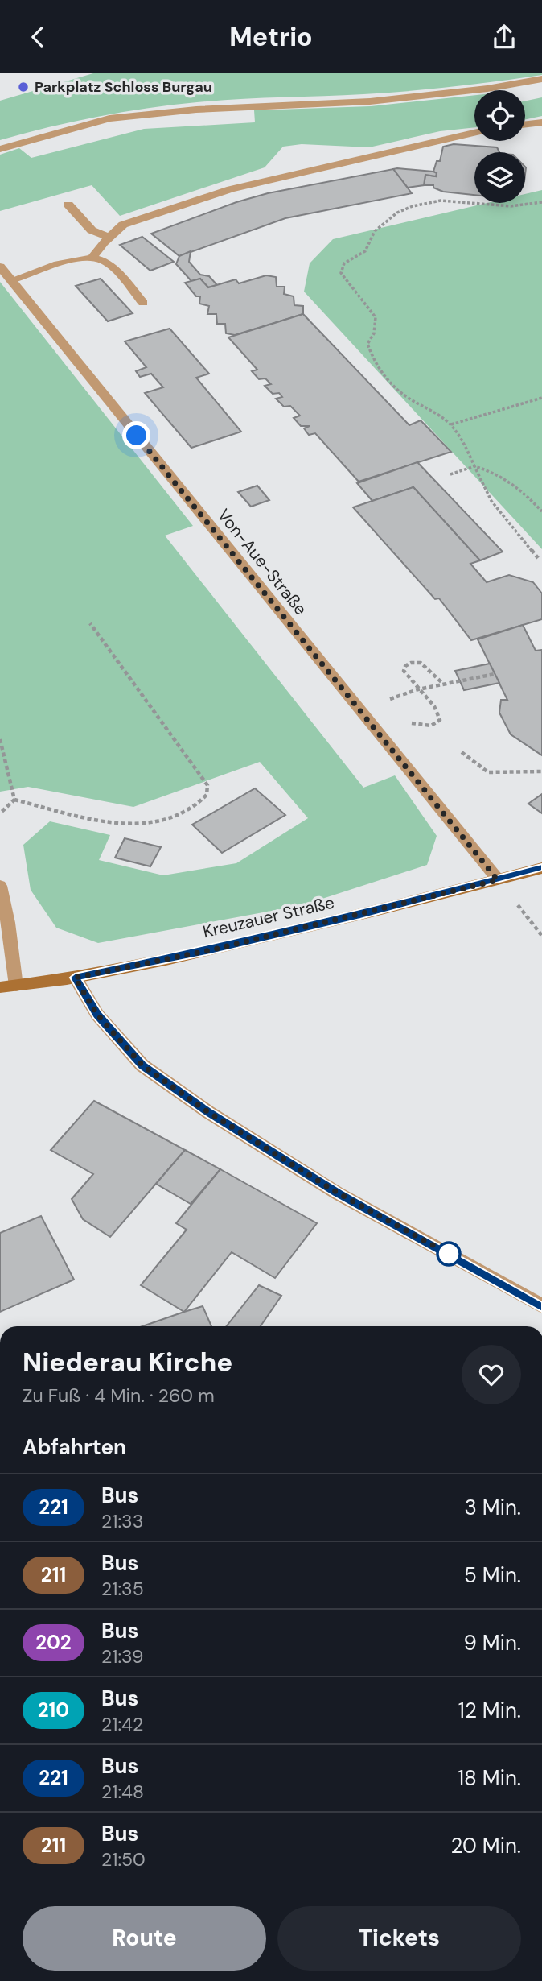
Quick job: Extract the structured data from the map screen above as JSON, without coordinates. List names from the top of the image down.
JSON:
{
  "streets": {
    "main road": ["Kreuzauer Straße"],
    "street": ["Von-Aue-Straße"]
  },
  "crossings": [
    ["Von-Aue-Straße", "Kreuzauer Straße"]
  ],
  "places": ["Parkplatz Schloss Burgau"],
  "lines": ["bus line 221"],
  "page": {
    "header": "Metrio",
    "heading": [
      ["Niederau Kirche", "Zu Fuß · 4 Min. · 260 m"],
      "Abfahrten"
    ],
    "list": [
      {
        "mark": "221",
        "name": "Bus",
        "note": "21:33",
        "value": "3 Min."
      },
      {
        "mark": "211",
        "name": "Bus",
        "note": "21:35",
        "value": "5 Min."
      },
      {
        "mark": "202",
        "name": "Bus",
        "note": "21:39",
        "value": "9 Min."
      },
      {
        "mark": "210",
        "name": "Bus",
        "note": "21:42",
        "value": "12 Min."
      },
      {
        "mark": "221",
        "name": "Bus",
        "note": "21:48",
        "value": "18 Min."
      },
      {
        "mark": "211",
        "name": "Bus",
        "note": "21:50",
        "value": "20 Min."
      }
    ],
    "buttons": ["Route", "Tickets"]
  }
}
